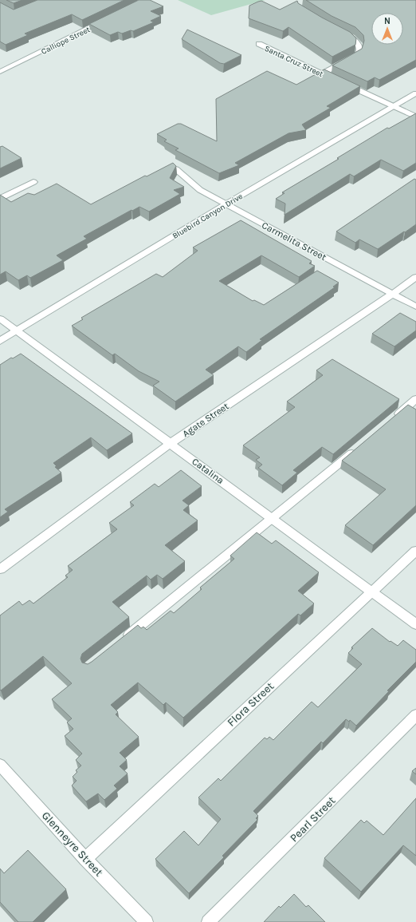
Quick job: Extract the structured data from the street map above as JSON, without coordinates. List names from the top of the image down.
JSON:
{
  "streets": {
    "street": [
      "Calliope Street",
      "Santa Cruz Street",
      "Bluebird Canyon Drive",
      "Carmelita Street",
      "Agate Street",
      "Catalina",
      "Flora Street",
      "Pearl Street",
      "Glenneyre Street"
    ]
  },
  "crossings": [
    ["Santa Cruz Street", "Bluebird Canyon Drive"],
    ["Bluebird Canyon Drive", "Carmelita Street"],
    ["Bluebird Canyon Drive", "Catalina"],
    ["Carmelita Street", "Agate Street"],
    ["Agate Street", "Catalina"],
    ["Catalina", "Flora Street"],
    ["Flora Street", "Glenneyre Street"]
  ],
  "north": "top"
}
